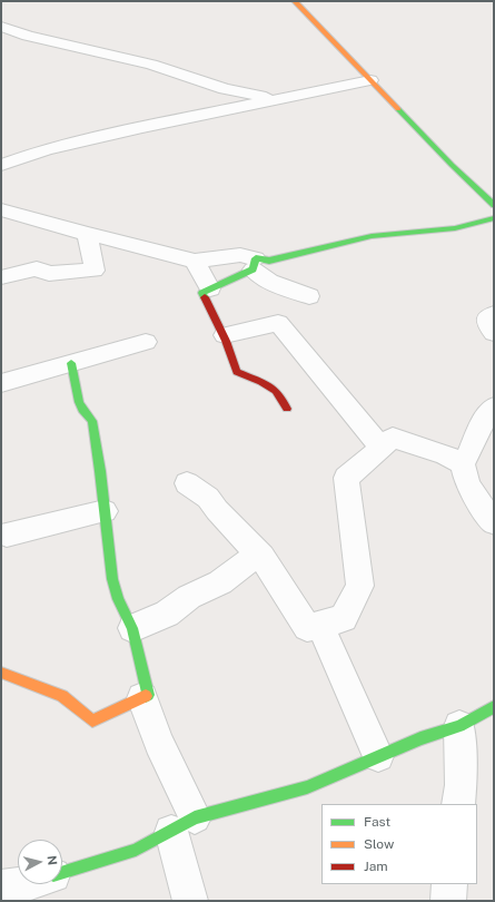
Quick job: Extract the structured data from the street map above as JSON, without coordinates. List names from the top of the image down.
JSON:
{
  "legend": ["Fast", "Slow", "Jam"],
  "north": "right"
}
